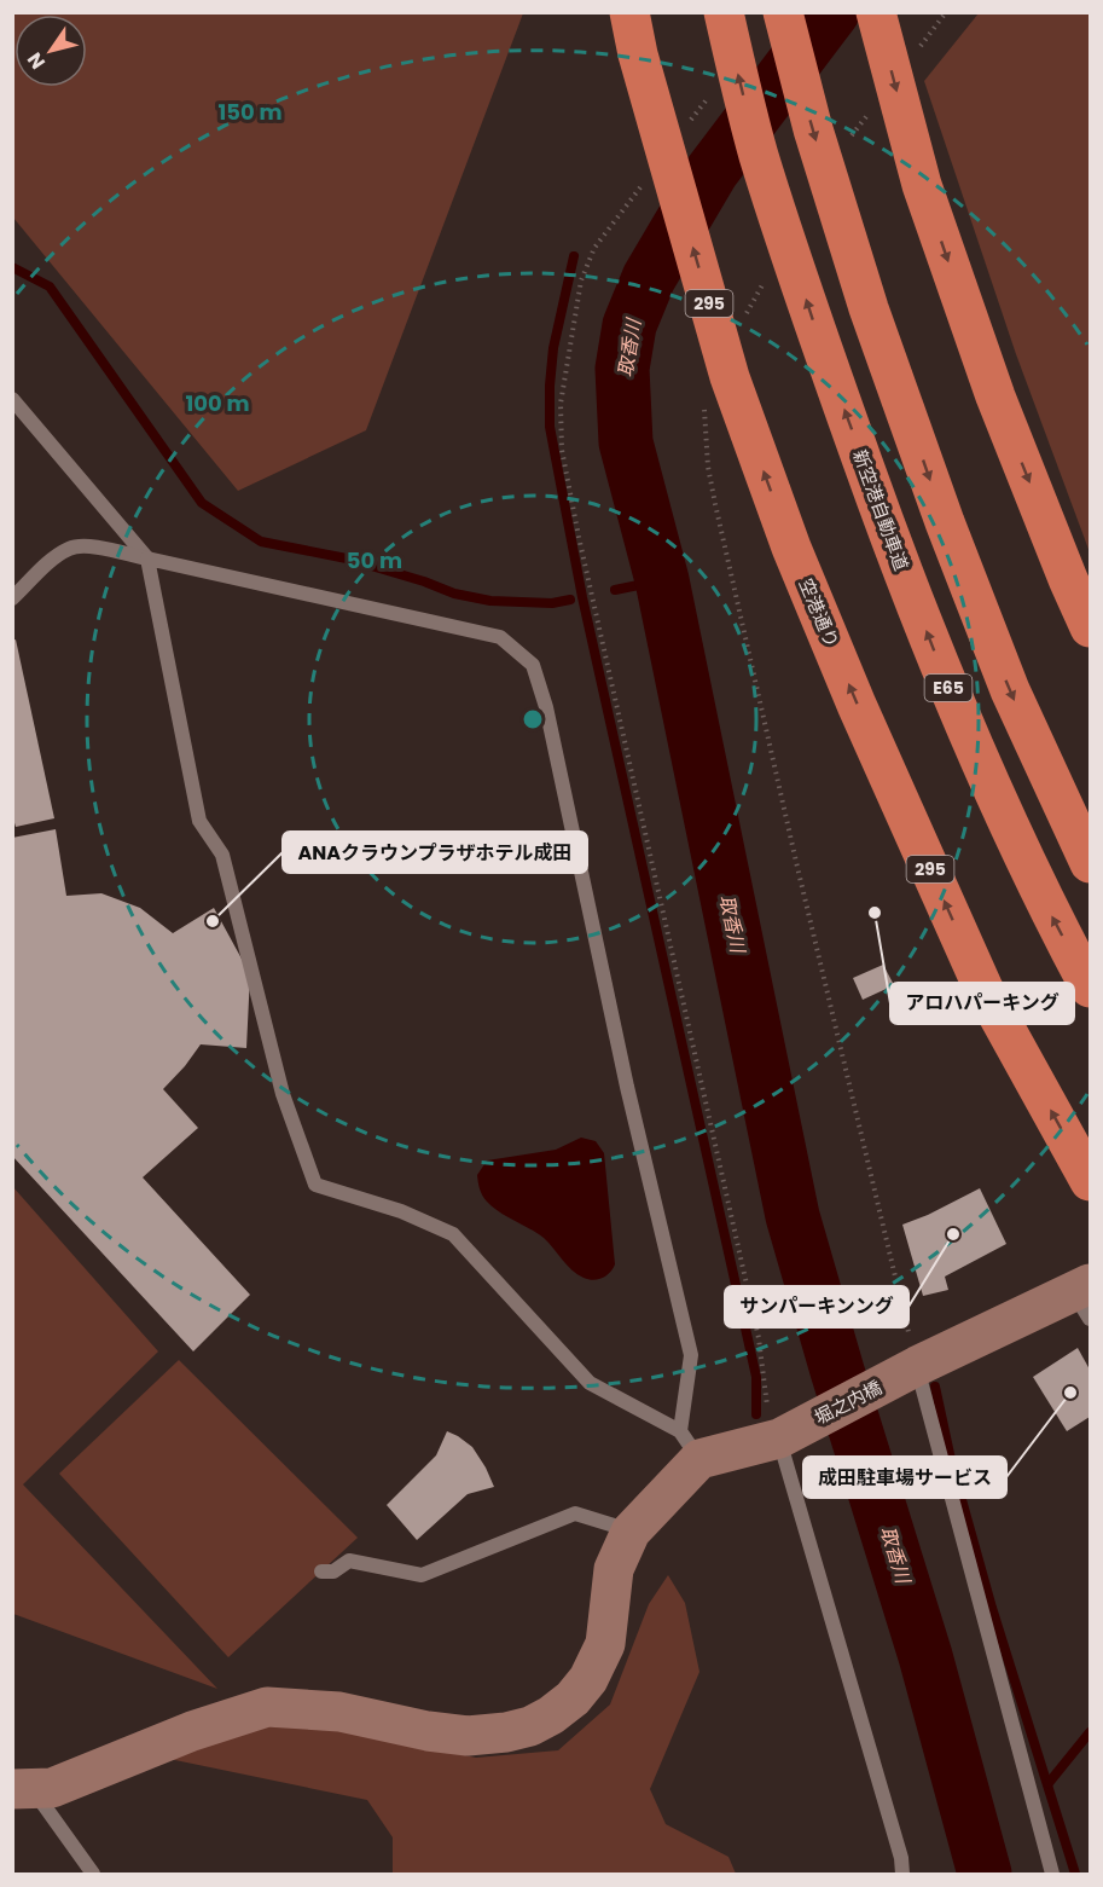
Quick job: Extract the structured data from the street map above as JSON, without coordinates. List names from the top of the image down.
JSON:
{
  "streets": {
    "highway": [
      "295",
      "新空港自動車道",
      "空港通り",
      "E65"
    ],
    "street": ["堀之内橋"]
  },
  "water": ["取香川"],
  "places": [
    "アロハパーキング",
    "ANAクラウンプラザホテル成田",
    "サンパーキンング",
    "成田駐車場サービス"
  ],
  "north": "bottom left",
  "rings": ["150 m", "100 m", "50 m"]
}
